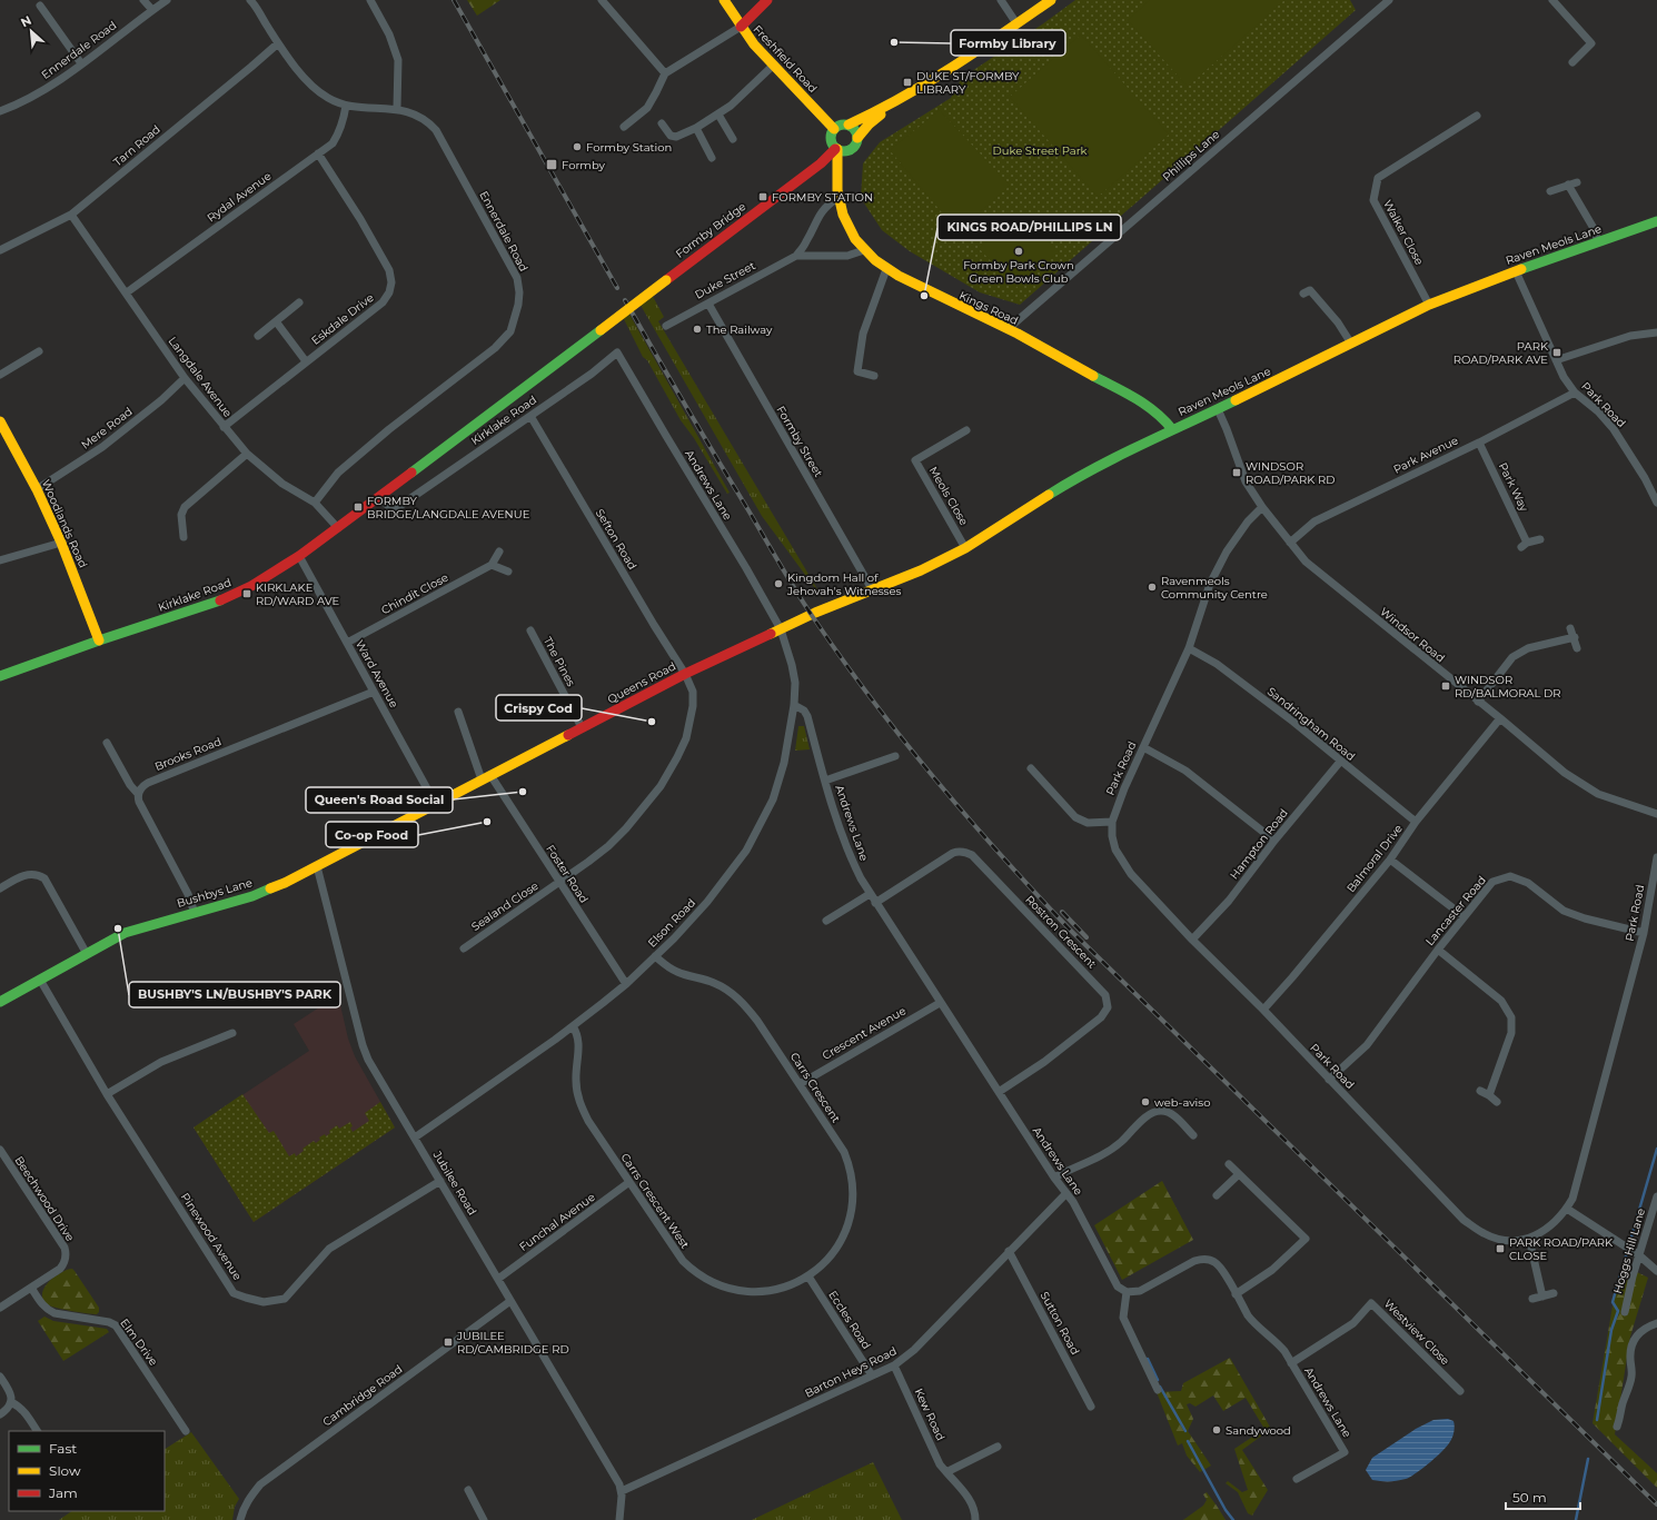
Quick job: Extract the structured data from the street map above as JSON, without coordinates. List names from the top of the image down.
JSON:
{
  "streets": {
    "street": [
      "Ennerdale Road",
      "Freshfield Road",
      "Tarn Road",
      "Phillips Lane",
      "Rydal Avenue",
      "Formby Bridge",
      "Walker Close",
      "Raven Meols Lane",
      "Duke Street",
      "Kings Road",
      "Eskdale Drive",
      "Langdale Avenue",
      "Park Road",
      "Kirklake Road",
      "Mere Road",
      "Formby Street",
      "Park Avenue",
      "Andrews Lane",
      "Park Way",
      "Meols Close",
      "Woodlands Road",
      "Sefton Road",
      "Chindit Close",
      "Windsor Road",
      "The Pines",
      "Ward Avenue",
      "Queens Road",
      "Sandringham Road",
      "Brooks Road",
      "Hampton Road",
      "Balmoral Drive",
      "Foster Road",
      "Bushbys Lane",
      "Sealand Close",
      "Lancaster Road",
      "Elson Road",
      "Rostron Crescent",
      "Crescent Avenue",
      "Carrs Crescent",
      "Jubilee Road",
      "Beechwood Drive",
      "Carrs Crescent West",
      "Funchal Avenue",
      "Pinewood Avenue",
      "Hoggs Hill Lane",
      "Eccles Road",
      "Sutton Road",
      "Westview Close",
      "Elm Drive",
      "Barton Heys Road",
      "Cambridge Road",
      "Kew Road"
    ]
  },
  "crossings": [
    ["Ennerdale Road", "Tarn Road"],
    ["Ennerdale Road", "Rydal Avenue"],
    ["Ennerdale Road", "Langdale Avenue"],
    ["Freshfield Road", "Formby Bridge"],
    ["Freshfield Road", "Kings Road"],
    ["Tarn Road", "Langdale Avenue"],
    ["Phillips Lane", "Kings Road"],
    ["Rydal Avenue", "Eskdale Drive"],
    ["Rydal Avenue", "Langdale Avenue"],
    ["Formby Bridge", "Kings Road"],
    ["Formby Bridge", "Kirklake Road"],
    ["Walker Close", "Raven Meols Lane"],
    ["Raven Meols Lane", "Kings Road"],
    ["Raven Meols Lane", "Park Road"],
    ["Raven Meols Lane", "Formby Street"],
    ["Raven Meols Lane", "Meols Close"],
    ["Raven Meols Lane", "Windsor Road"],
    ["Raven Meols Lane", "Queens Road"],
    ["Duke Street", "Kings Road"],
    ["Duke Street", "Formby Street"],
    ["Eskdale Drive", "Langdale Avenue"],
    ["Langdale Avenue", "Kirklake Road"],
    ["Langdale Avenue", "Mere Road"],
    ["Park Road", "Park Avenue"],
    ["Park Road", "Windsor Road"],
    ["Park Road", "Sandringham Road"],
    ["Park Road", "Hampton Road"],
    ["Park Road", "Balmoral Drive"],
    ["Park Road", "Lancaster Road"],
    ["Kirklake Road", "Andrews Lane"],
    ["Kirklake Road", "Woodlands Road"],
    ["Kirklake Road", "Sefton Road"],
    ["Kirklake Road", "Ward Avenue"],
    ["Mere Road", "Woodlands Road"],
    ["Park Avenue", "Park Way"],
    ["Park Avenue", "Windsor Road"],
    ["Andrews Lane", "Queens Road"],
    ["Andrews Lane", "Elson Road"],
    ["Andrews Lane", "Rostron Crescent"],
    ["Andrews Lane", "Crescent Avenue"],
    ["Andrews Lane", "Westview Close"],
    ["Andrews Lane", "Barton Heys Road"],
    ["Sefton Road", "Queens Road"],
    ["Sefton Road", "Foster Road"],
    ["Sefton Road", "Sealand Close"],
    ["Chindit Close", "Ward Avenue"],
    ["Windsor Road", "Balmoral Drive"],
    ["The Pines", "Queens Road"],
    ["Ward Avenue", "Queens Road"],
    ["Ward Avenue", "Brooks Road"],
    ["Ward Avenue", "Bushbys Lane"],
    ["Queens Road", "Foster Road"],
    ["Queens Road", "Bushbys Lane"],
    ["Queens Road", "Elson Road"],
    ["Sandringham Road", "Hampton Road"],
    ["Sandringham Road", "Balmoral Drive"],
    ["Foster Road", "Sealand Close"],
    ["Foster Road", "Elson Road"],
    ["Bushbys Lane", "Jubilee Road"],
    ["Bushbys Lane", "Pinewood Avenue"],
    ["Elson Road", "Carrs Crescent"],
    ["Elson Road", "Jubilee Road"],
    ["Elson Road", "Carrs Crescent West"],
    ["Crescent Avenue", "Carrs Crescent"],
    ["Carrs Crescent", "Carrs Crescent West"],
    ["Carrs Crescent", "Eccles Road"],
    ["Jubilee Road", "Funchal Avenue"],
    ["Jubilee Road", "Pinewood Avenue"],
    ["Jubilee Road", "Barton Heys Road"],
    ["Jubilee Road", "Cambridge Road"],
    ["Beechwood Drive", "Elm Drive"],
    ["Carrs Crescent West", "Funchal Avenue"],
    ["Carrs Crescent West", "Eccles Road"],
    ["Eccles Road", "Barton Heys Road"],
    ["Sutton Road", "Barton Heys Road"],
    ["Barton Heys Road", "Kew Road"]
  ],
  "parks": ["Duke Street Park"],
  "places": {
    "other": [
      "Formby Library",
      "Formby Station",
      "Formby Park Crown Green Bowls Club",
      "KINGS ROAD/PHILLIPS LN",
      "The Railway",
      "Kingdom Hall of Jehovah's Witnesses",
      "Ravenmeols Community Centre",
      "Crispy Cod",
      "Queen's Road Social",
      "Co-op Food",
      "BUSHBY'S LN/BUSHBY'S PARK",
      "web-aviso",
      "Sandywood"
    ],
    "transit": [
      "DUKE ST/FORMBY LIBRARY",
      "Formby",
      "FORMBY STATION",
      "PARK ROAD/PARK AVE",
      "WINDSOR ROAD/PARK RD",
      "FORMBY BRIDGE/LANGDALE AVENUE",
      "KIRKLAKE RD/WARD AVE",
      "WINDSOR RD/BALMORAL DR",
      "PARK ROAD/PARK CLOSE",
      "JUBILEE RD/CAMBRIDGE RD"
    ]
  },
  "legend": ["Fast", "Slow", "Jam"],
  "scale_bar": "50 m",
  "north": "top left"
}
